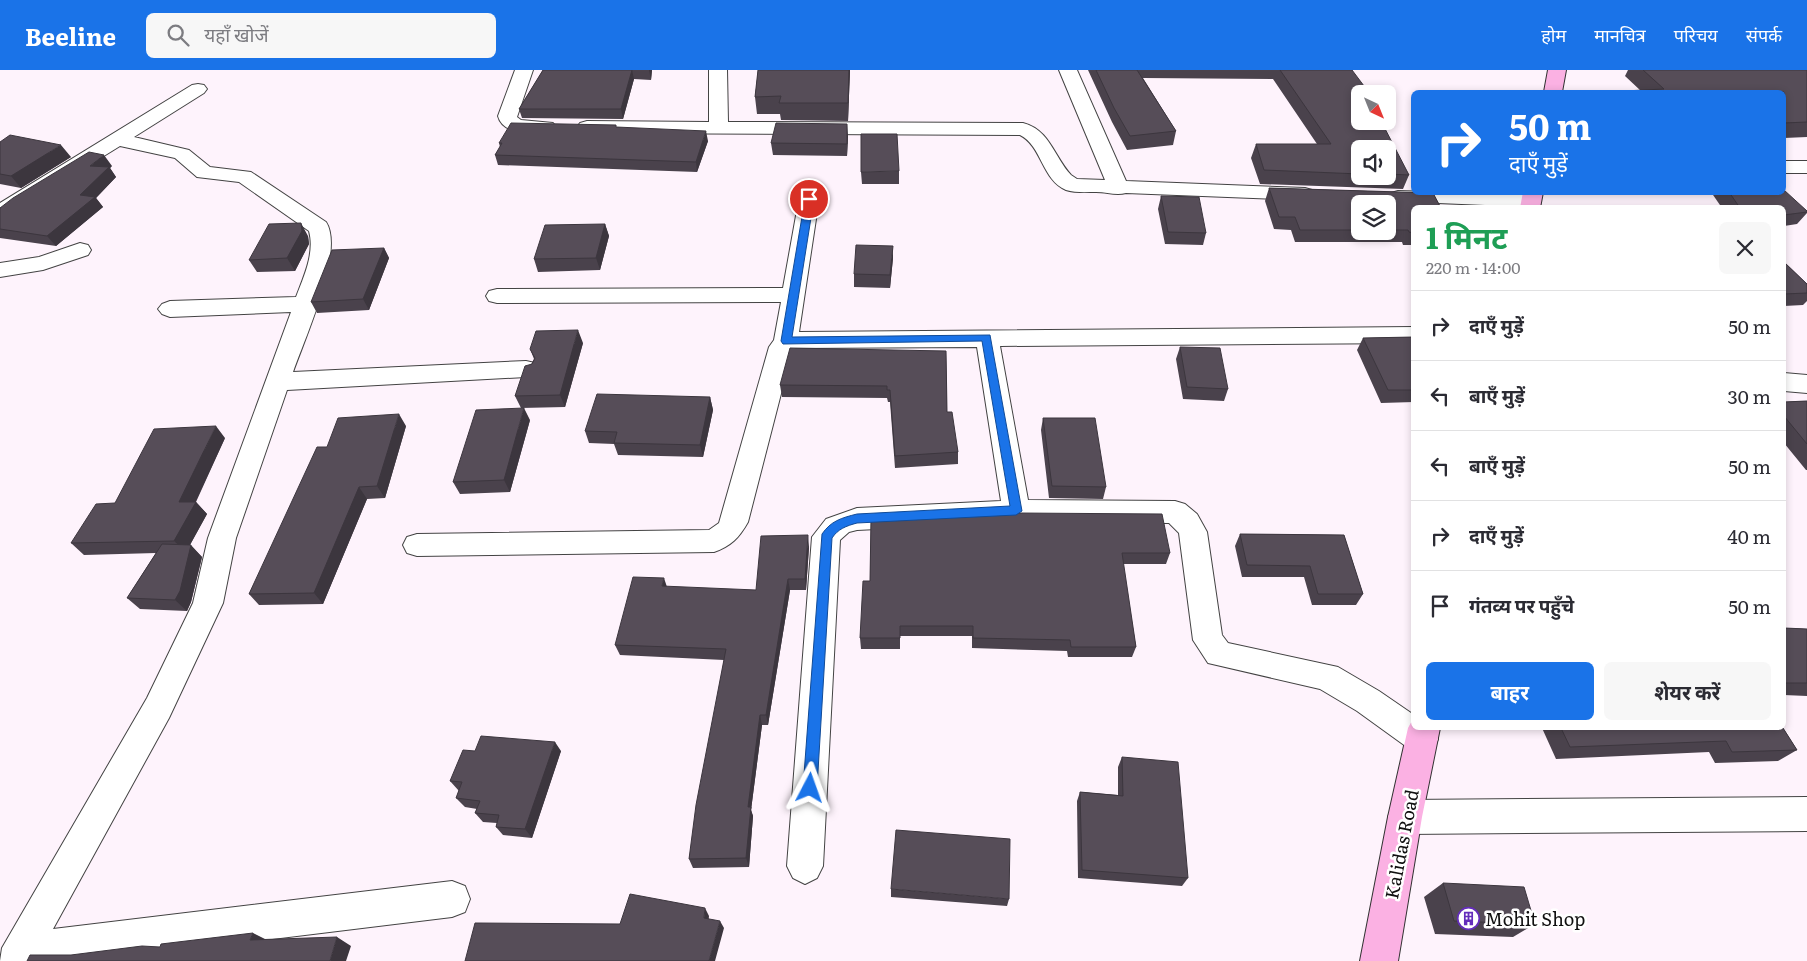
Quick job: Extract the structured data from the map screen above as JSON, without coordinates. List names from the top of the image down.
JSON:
{
  "streets": {
    "street": ["Kalidas Road"]
  },
  "places": {
    "building": ["Mohit Shop"]
  },
  "north": "bottom right",
  "page": {
    "header": "Beeline",
    "search": "यहाँ खोजें",
    "nav": [
      "होम",
      "मानचित्र",
      "परिचय",
      "संपर्क"
    ],
    "turn": ["50 m", "दाएँ मुड़ें"],
    "heading": ["1 मिनट", "220 m · 14:00"],
    "list": [
      {
        "name": "दाएँ मुड़ें",
        "value": "50 m"
      },
      {
        "name": "बाएँ मुड़ें",
        "value": "30 m"
      },
      {
        "name": "बाएँ मुड़ें",
        "value": "50 m"
      },
      {
        "name": "दाएँ मुड़ें",
        "value": "40 m"
      },
      {
        "name": "गंतव्य पर पहुँचे",
        "value": "50 m"
      }
    ],
    "buttons": ["बाहर", "शेयर करें"]
  }
}
